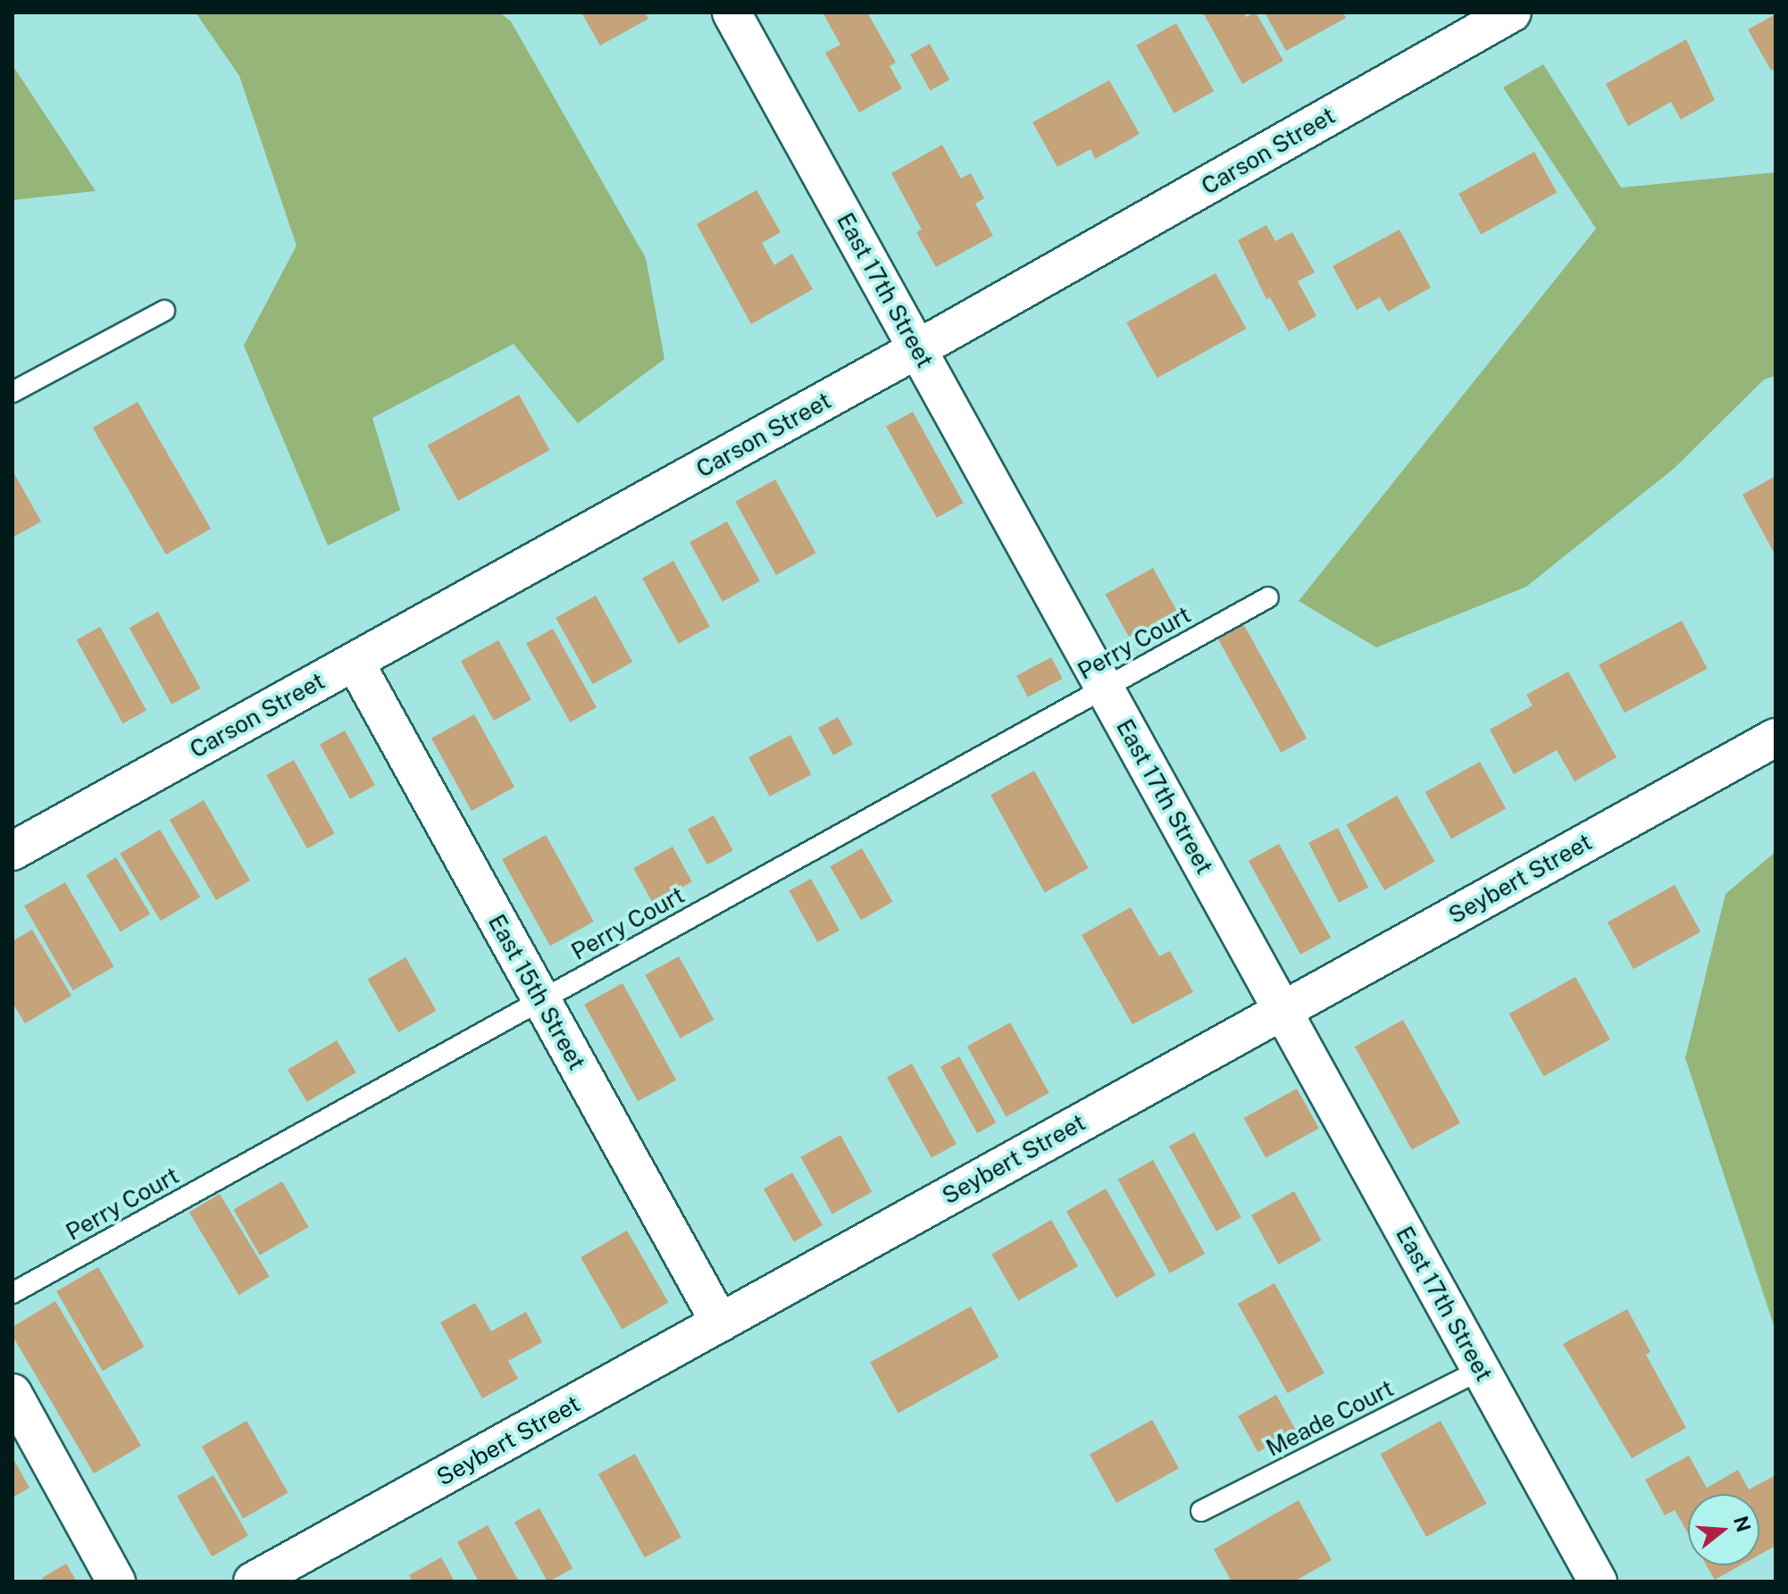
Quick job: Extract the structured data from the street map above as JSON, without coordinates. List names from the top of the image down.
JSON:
{
  "streets": {
    "street": [
      "Carson Street",
      "East 17th Street",
      "Seybert Street",
      "East 15th Street"
    ],
    "lane": ["Perry Court", "Meade Court"]
  },
  "crossings": [
    ["Carson Street", "East 17th Street"],
    ["Carson Street", "East 15th Street"],
    ["East 17th Street", "Perry Court"],
    ["East 17th Street", "Seybert Street"],
    ["East 17th Street", "Meade Court"],
    ["Perry Court", "East 15th Street"],
    ["Seybert Street", "East 15th Street"]
  ],
  "north": "right"
}
